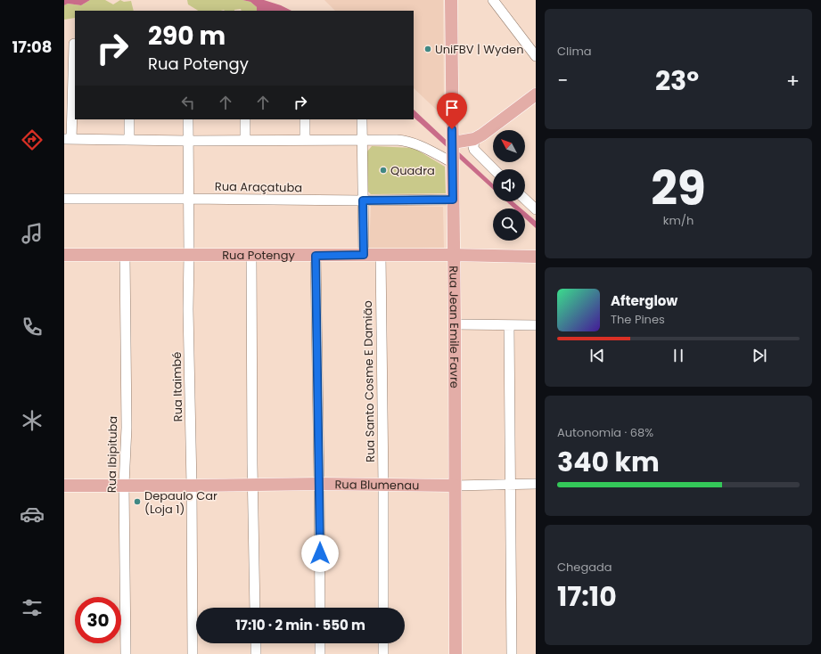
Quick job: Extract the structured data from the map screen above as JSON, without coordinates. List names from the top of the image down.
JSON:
{
  "streets": {
    "main road": ["Rua Potengy", "Rua Jean Emile Favre", "Rua Blumenau"],
    "street": [
      "Rua Araçatuba",
      "Rua Santo Cosme E Damião",
      "Rua Itaimbé",
      "Rua Ibipituba"
    ]
  },
  "crossings": [
    ["Rua Araçatuba", "Rua Jean Emile Favre"],
    ["Rua Araçatuba", "Rua Itaimbé"],
    ["Rua Potengy", "Rua Jean Emile Favre"],
    ["Rua Potengy", "Rua Santo Cosme E Damião"],
    ["Rua Potengy", "Rua Itaimbé"],
    ["Rua Potengy", "Rua Ibipituba"],
    ["Rua Jean Emile Favre", "Rua Blumenau"],
    ["Rua Santo Cosme E Damião", "Rua Blumenau"],
    ["Rua Itaimbé", "Rua Blumenau"],
    ["Rua Ibipituba", "Rua Blumenau"]
  ],
  "places": ["UniFBV | Wyden", "Quadra", "Depaulo Car (Loja 1)"],
  "north": "top left",
  "page": {
    "tabs": "17:08",
    "tile": [
      "Clima",
      ["29", "km/h"],
      ["Autonomia · 68%", "340 km"],
      ["Chegada", "17:10"]
    ],
    "turn": ["290 m", "Rua Potengy"],
    "heat": ["−", "23°", "+"],
    "song": ["Afterglow", "The Pines"],
    "limit": "30",
    "trip": "17:10 · 2 min · 550 m"
  }
}
